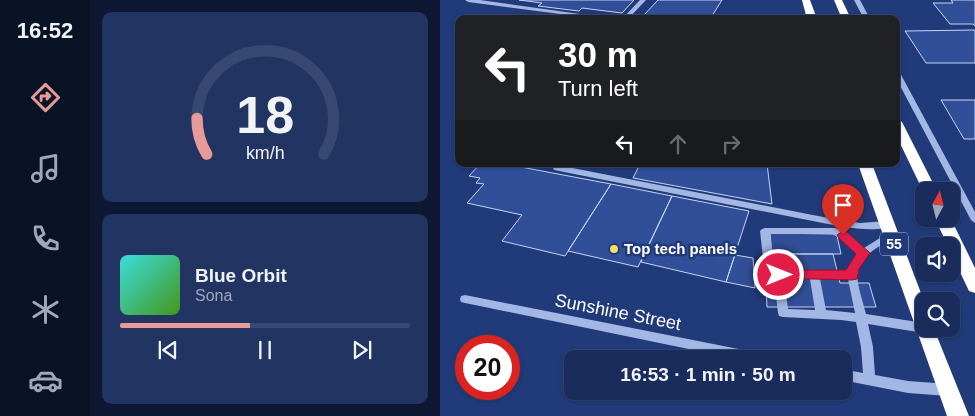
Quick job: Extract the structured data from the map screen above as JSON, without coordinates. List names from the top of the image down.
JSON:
{
  "streets": {
    "highway": ["55"],
    "street": ["Sunshine Street"]
  },
  "places": ["Top tech panels"],
  "north": "top",
  "page": {
    "tabs": "16:52",
    "turn": ["30 m", "Turn left"],
    "song": ["Blue Orbit", "Sona"],
    "limit": "20",
    "trip": "16:53 · 1 min · 50 m",
    "gauge": ["18", "km/h"]
  }
}
